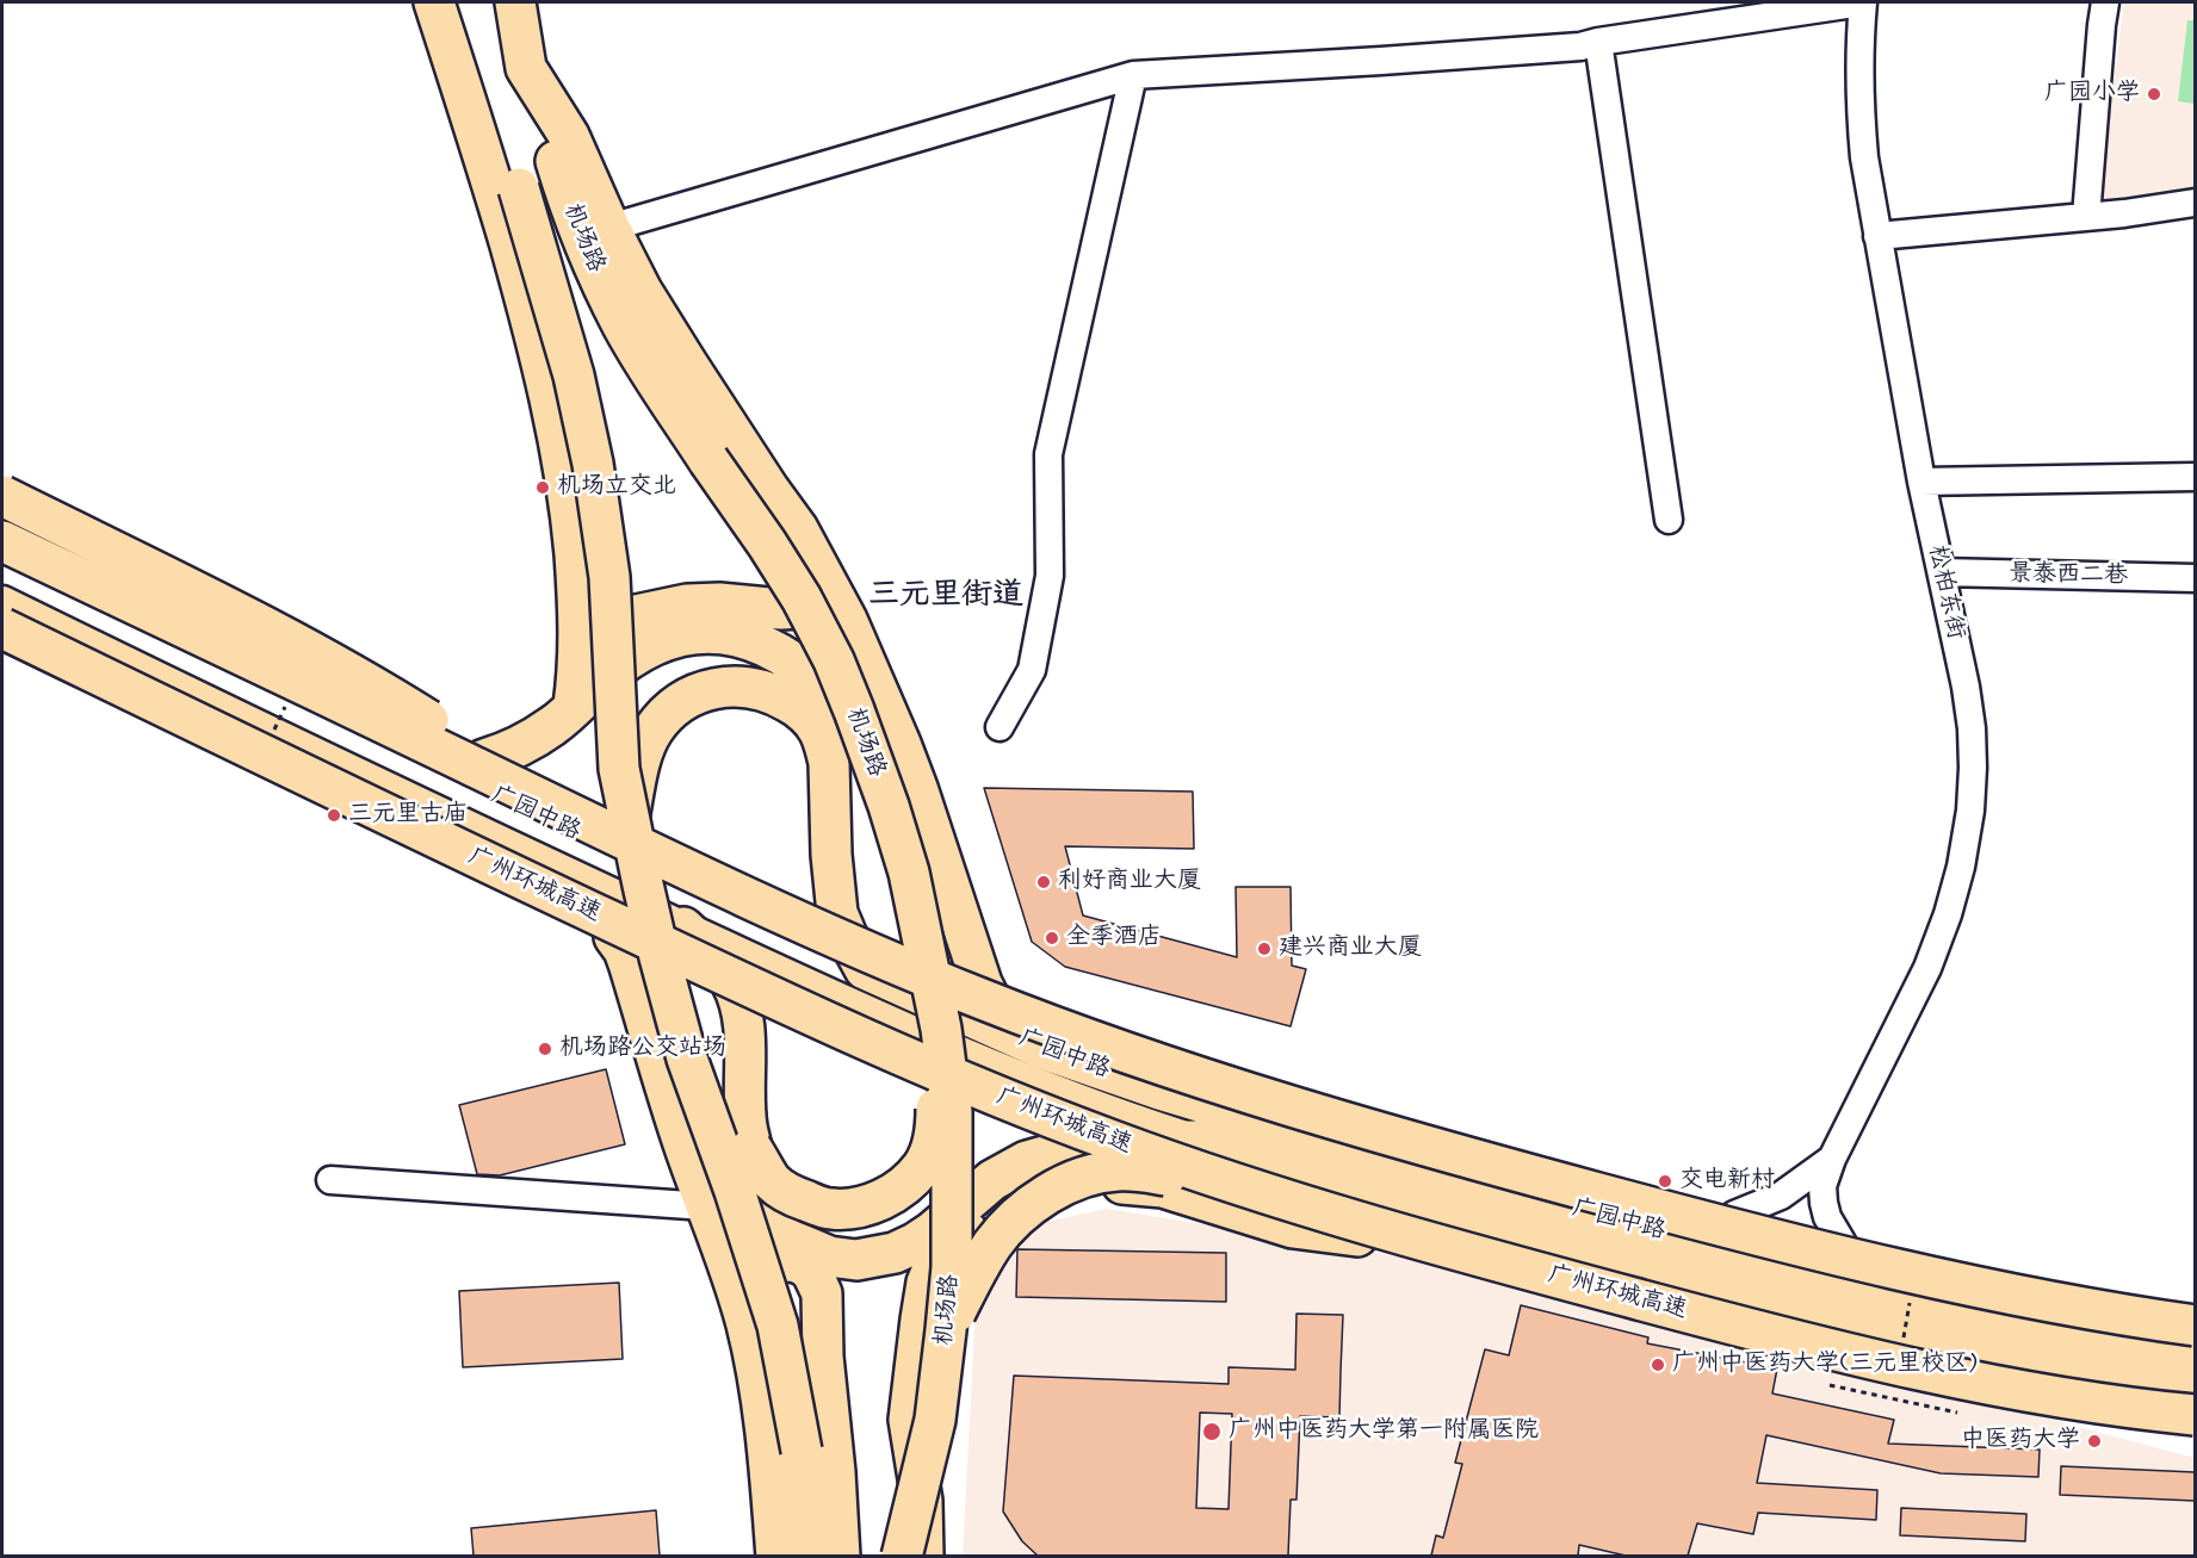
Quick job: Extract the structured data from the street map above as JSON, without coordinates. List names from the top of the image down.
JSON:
{
  "streets": {
    "highway": ["机场路", "广园中路", "广州环城高速"],
    "street": ["景泰西二巷", "松柏东街"]
  },
  "crossings": [
    ["景泰西二巷", "松柏东街"]
  ],
  "districts": ["三元里街道"],
  "places": [
    "广园小学",
    "机场立交北",
    "三元里古庙",
    "利好商业大厦",
    "全季酒店",
    "建兴商业大厦",
    "机场路公交站场",
    "交电新村",
    "广州中医药大学(三元里校区)",
    "广州中医药大学第一附属医院",
    "中医药大学"
  ]
}
